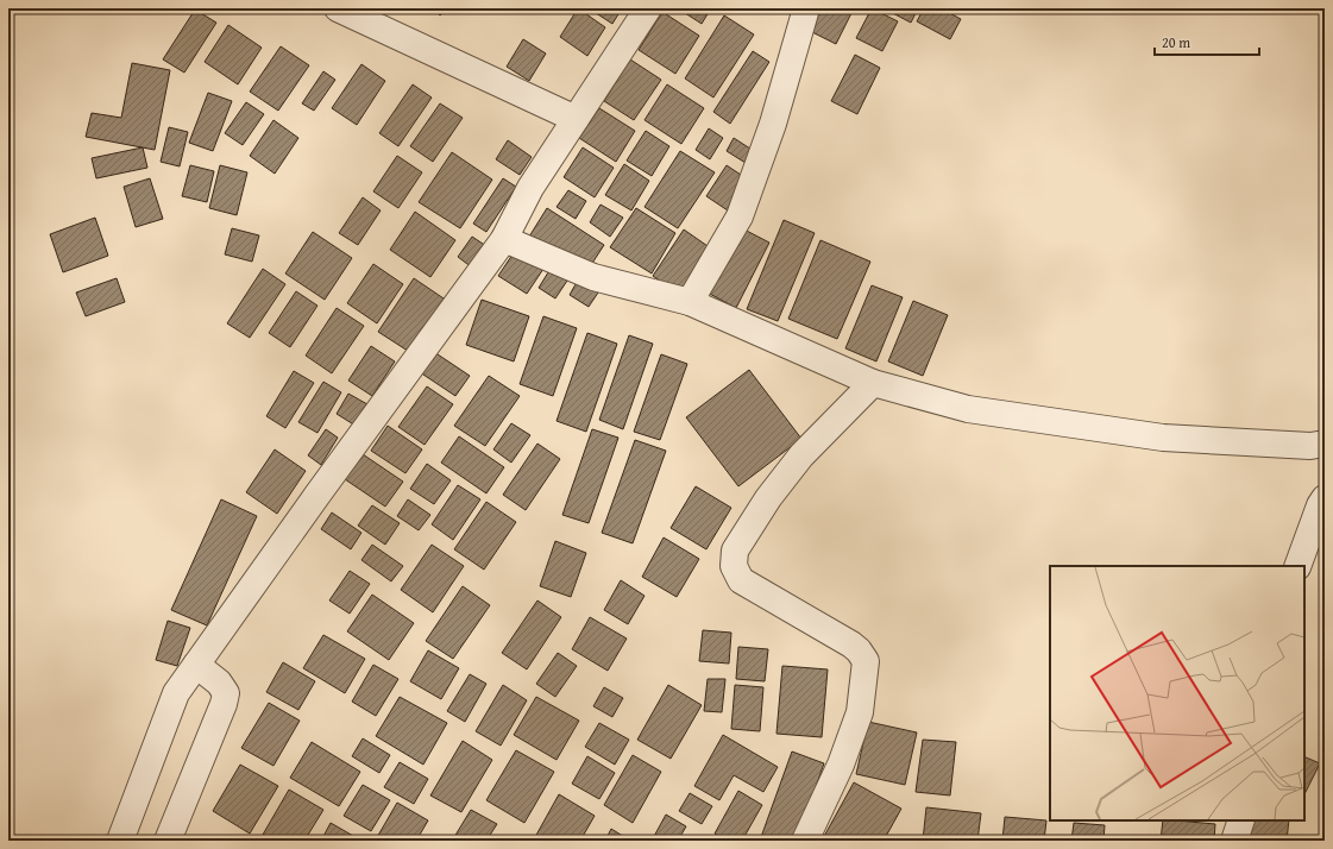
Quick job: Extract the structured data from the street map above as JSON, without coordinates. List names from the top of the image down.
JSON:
{
  "scale_bar": "20 m"
}
